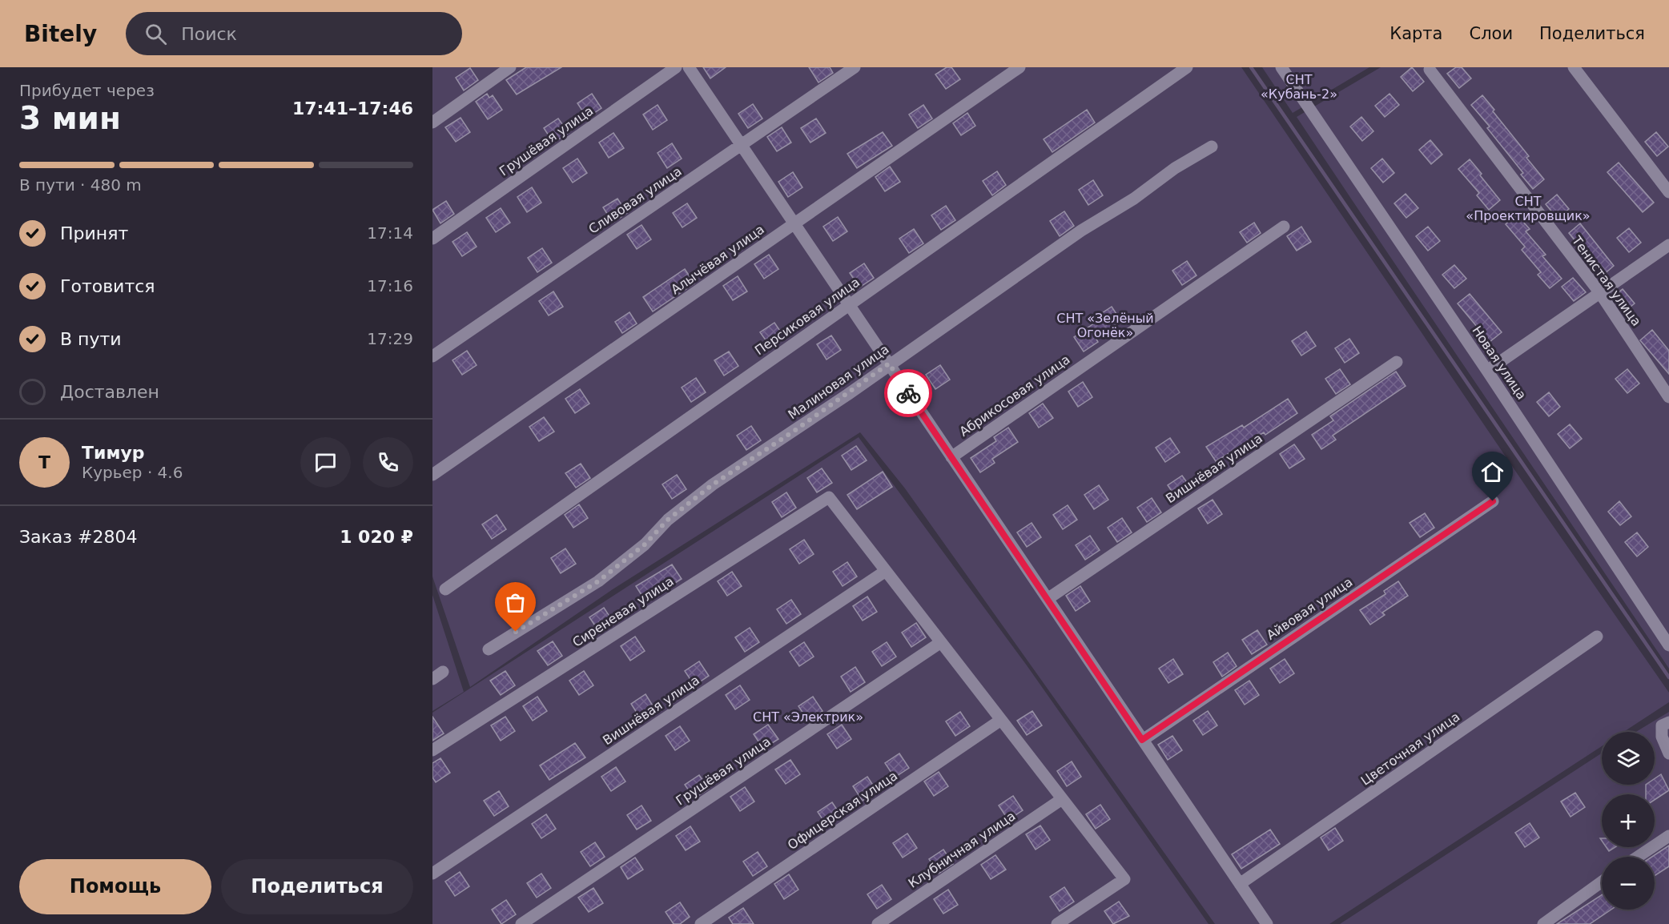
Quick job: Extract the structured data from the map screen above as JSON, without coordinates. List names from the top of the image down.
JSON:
{
  "streets": {
    "street": [
      "Грушёвая улица",
      "Сливовая улица",
      "Алычёвая улица",
      "Тенистая улица",
      "Персиковая улица",
      "Новая улица",
      "Малиновая улица",
      "Абрикосовая улица",
      "Вишнёвая улица",
      "Айвовая улица",
      "Сиреневая улица",
      "Цветочная улица",
      "Офицерская улица",
      "Клубничная улица"
    ]
  },
  "crossings": [
    ["Вишнёвая улица", "Сиреневая улица"]
  ],
  "parks": [
    "СНТ «Кубань-2»",
    "СНТ «Проектировщик»",
    "СНТ «Зелёный Огонёк»",
    "СНТ «Электрик»"
  ],
  "page": {
    "header": "Bitely",
    "search": "Поиск",
    "nav": ["Карта", "Слои", "Поделиться"],
    "heading": ["3 мин", "Прибудет через", "17:41–17:46"],
    "panel": [
      "Тимур",
      "Курьер · 4.6",
      "Заказ #2804",
      "1 020 ₽"
    ],
    "bar": "В пути · 480 m",
    "list": [
      ["Принят", "17:14"],
      ["Готовится", "17:16"],
      ["В пути", "17:29"],
      "Доставлен"
    ],
    "round": "Т",
    "map_buttons": ["+", "−"],
    "buttons": ["Помощь", "Поделиться"]
  }
}
